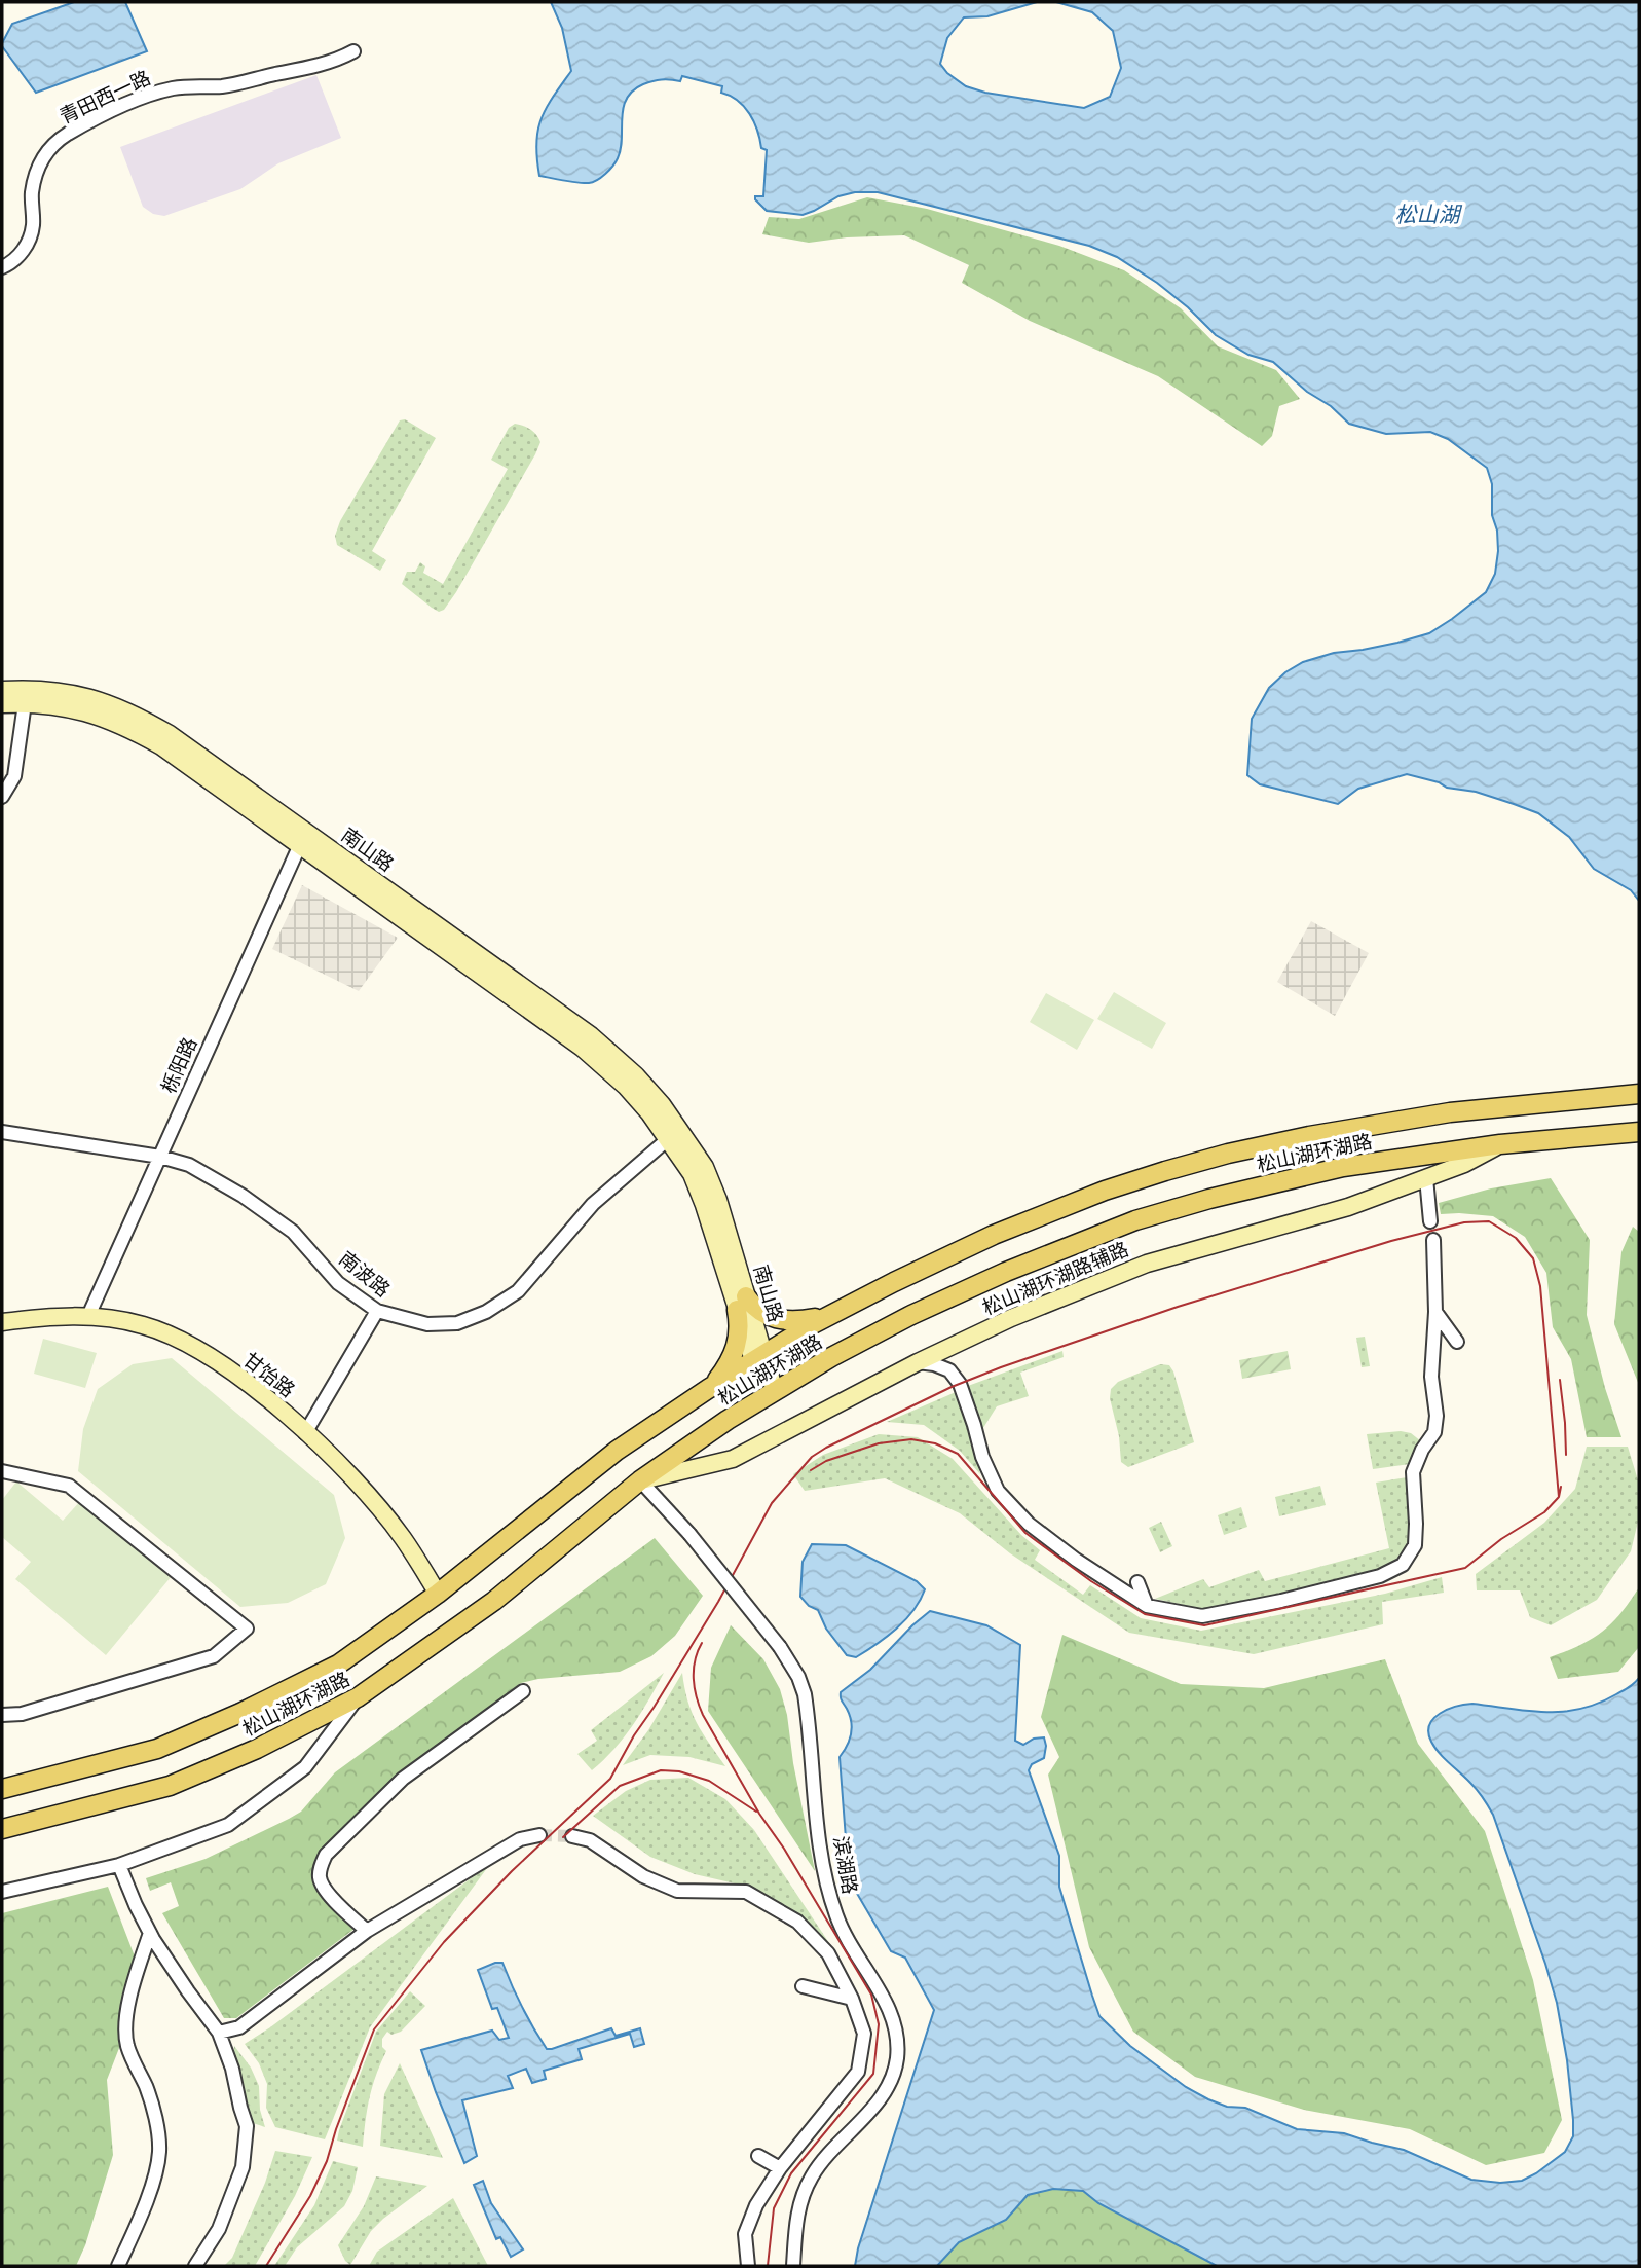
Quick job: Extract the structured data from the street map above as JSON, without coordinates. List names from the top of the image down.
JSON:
{
  "streets": {
    "main road": [
      "南山路",
      "松山湖环湖路",
      "松山湖环湖路辅路",
      "甘饴路"
    ],
    "street": [
      "青田西一路",
      "栎阳路",
      "南波路",
      "滨湖路"
    ]
  },
  "crossings": [
    ["南山路", "栎阳路"],
    ["南山路", "松山湖环湖路"],
    ["南山路", "南波路"],
    ["栎阳路", "南波路"],
    ["栎阳路", "甘饴路"],
    ["松山湖环湖路", "松山湖环湖路辅路"],
    ["松山湖环湖路", "甘饴路"],
    ["松山湖环湖路", "滨湖路"],
    ["松山湖环湖路辅路", "滨湖路"]
  ],
  "water": ["松山湖"]
}
